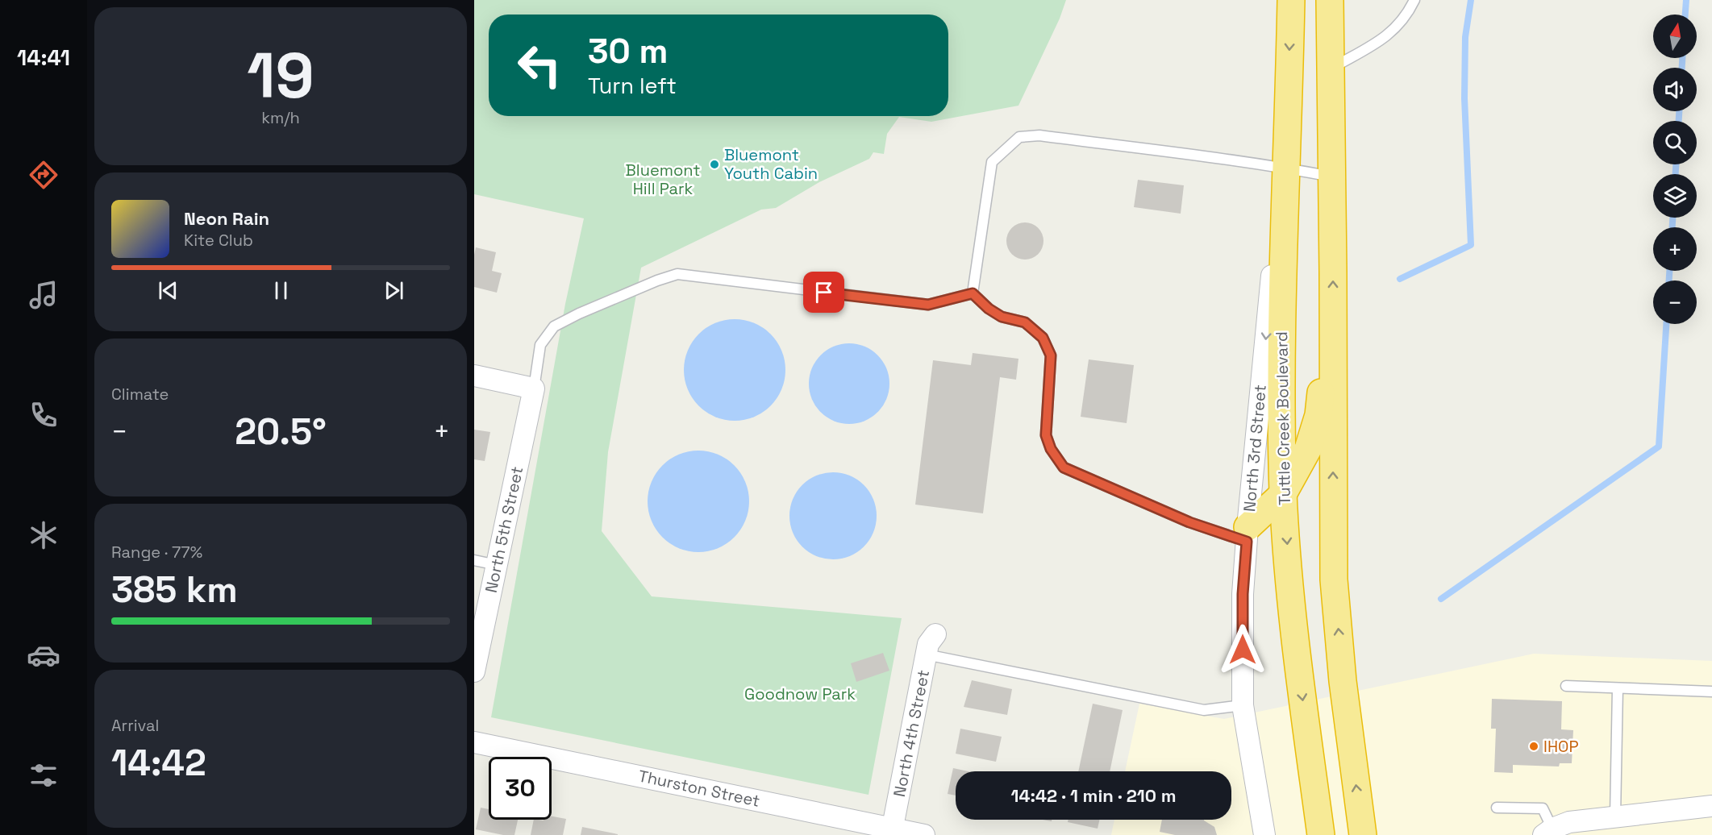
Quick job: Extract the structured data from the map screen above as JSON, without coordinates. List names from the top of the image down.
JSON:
{
  "streets": {
    "highway": ["Tuttle Creek Boulevard"],
    "street": [
      "North 3rd Street",
      "North 5th Street",
      "North 4th Street",
      "Thurston Street"
    ]
  },
  "crossings": [
    ["Tuttle Creek Boulevard", "North 3rd Street"],
    ["North 4th Street", "Thurston Street"]
  ],
  "one_way": ["North 3rd Street"],
  "parks": ["Bluemont Hill Park", "Goodnow Park"],
  "places": ["Bluemont Youth Cabin", "IHOP"],
  "north": "top",
  "page": {
    "tabs": "14:41",
    "tile": [
      ["19", "km/h"],
      "Climate",
      ["Range · 77%", "385 km"],
      ["Arrival", "14:42"]
    ],
    "map_buttons": ["+", "−"],
    "turn": ["30 m", "Turn left"],
    "song": ["Neon Rain", "Kite Club"],
    "heat": ["−", "20.5°", "+"],
    "limit": "30",
    "trip": "14:42 · 1 min · 210 m"
  }
}
